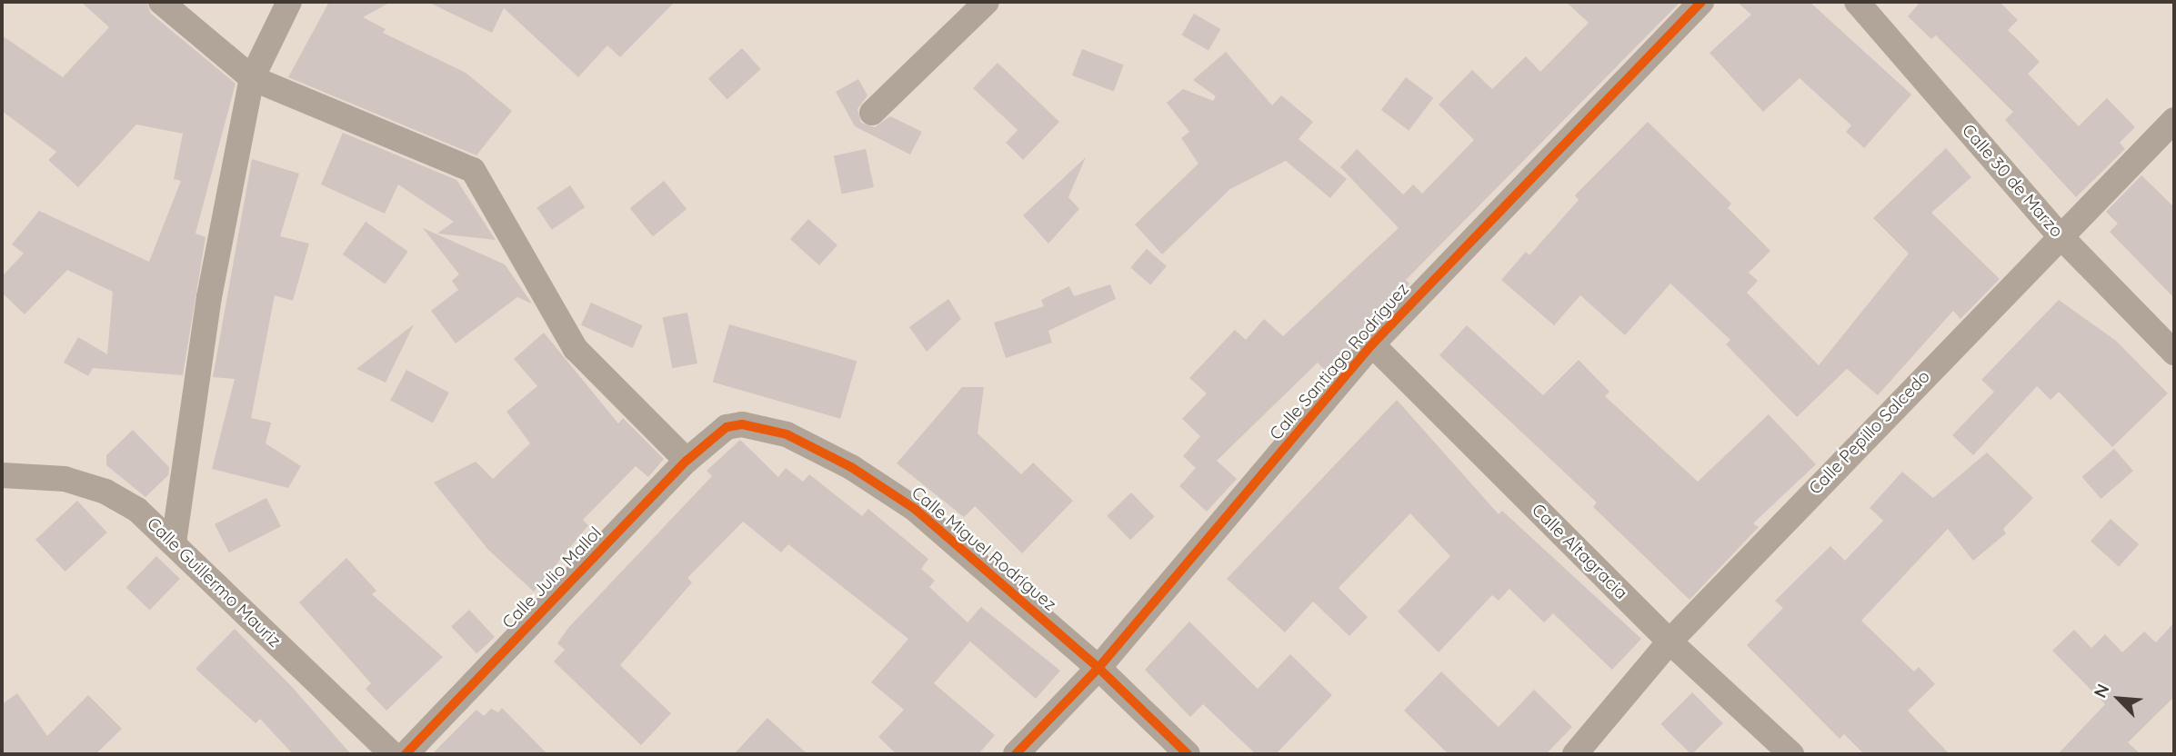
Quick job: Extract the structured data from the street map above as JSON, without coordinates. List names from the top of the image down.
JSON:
{
  "streets": {
    "street": [
      "Calle 30 de Marzo",
      "Calle Santiago Rodríguez",
      "Calle Pepillo Salcedo",
      "Calle Miguel Rodríguez",
      "Calle Altagracia",
      "Calle Julio Mallol",
      "Calle Guillermo Mauriz"
    ]
  },
  "crossings": [
    ["Calle 30 de Marzo", "Calle Pepillo Salcedo"],
    ["Calle Santiago Rodríguez", "Calle Miguel Rodríguez"],
    ["Calle Santiago Rodríguez", "Calle Altagracia"],
    ["Calle Pepillo Salcedo", "Calle Altagracia"],
    ["Calle Miguel Rodríguez", "Calle Julio Mallol"]
  ],
  "north": "top left"
}
